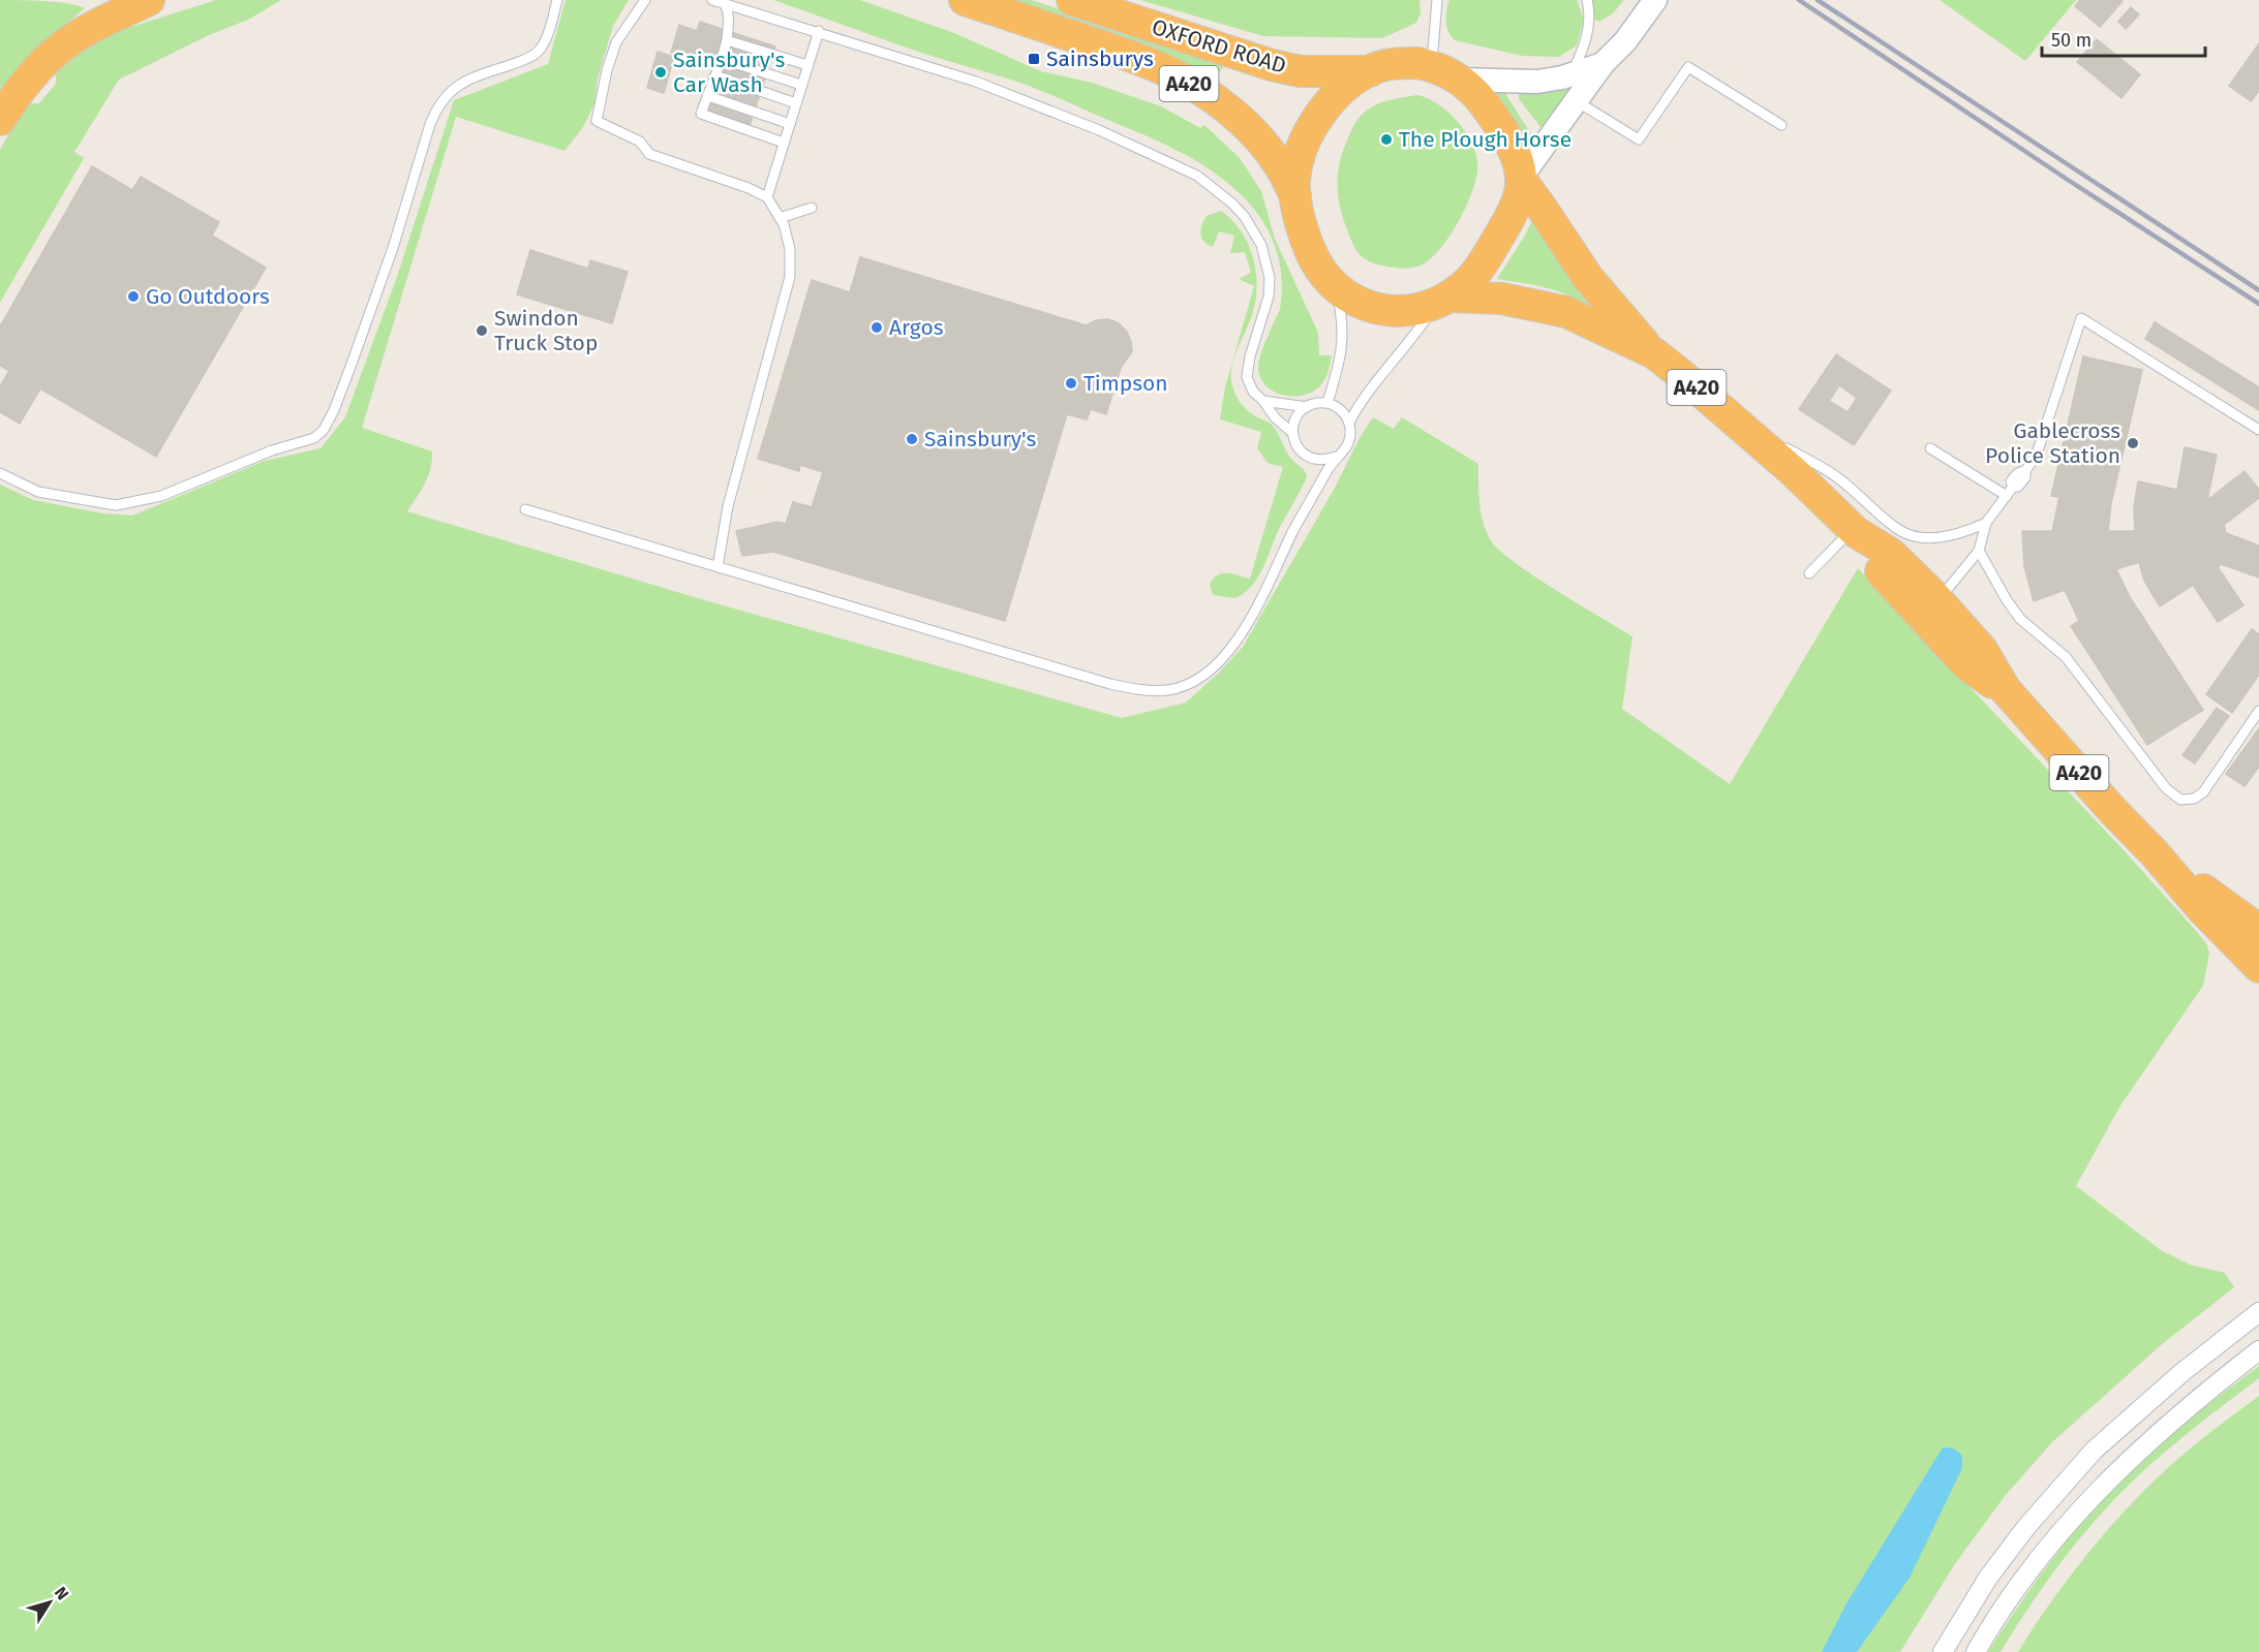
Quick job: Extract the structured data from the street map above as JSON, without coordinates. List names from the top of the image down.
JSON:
{
  "streets": {
    "highway": ["OXFORD ROAD", "A420"]
  },
  "crossings": [
    ["OXFORD ROAD", "A420"]
  ],
  "places": {
    "transit": ["Sainsburys"],
    "other": [
      "Sainsbury's Car Wash",
      "The Plough Horse",
      "Go Outdoors",
      "Argos",
      "Swindon Truck Stop",
      "Timpson",
      "Sainsbury's",
      "Gablecross Police Station"
    ]
  },
  "scale_bar": "50 m",
  "north": "top right"
}
